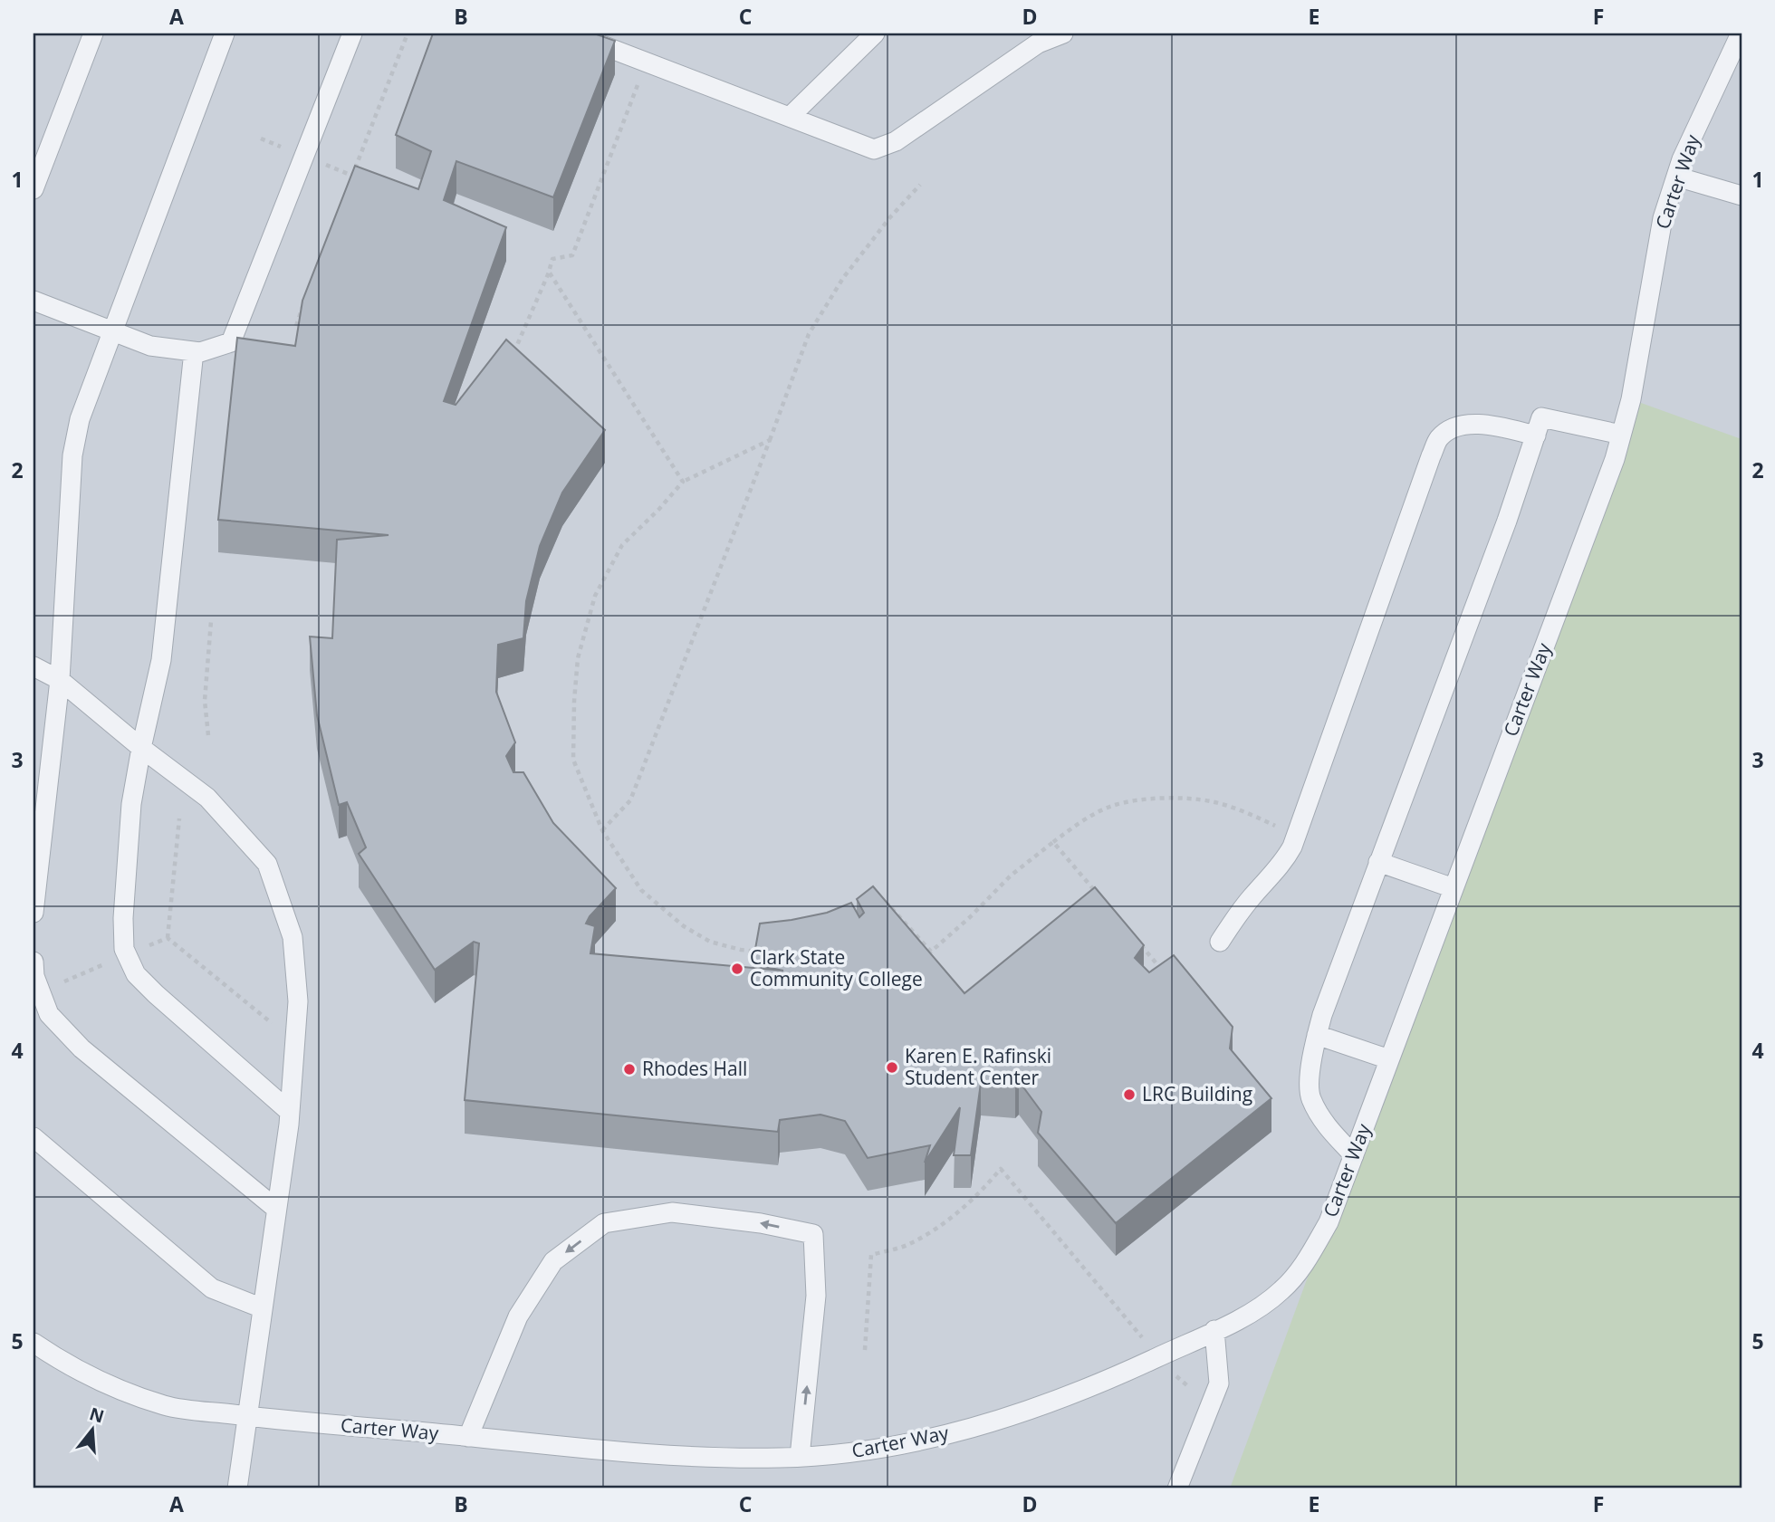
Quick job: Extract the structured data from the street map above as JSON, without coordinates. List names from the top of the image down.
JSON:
{
  "streets": {
    "lane": ["Carter Way"]
  },
  "places": [
    "Clark State Community College",
    "Karen E. Rafinski Student Center",
    "Rhodes Hall",
    "LRC Building"
  ],
  "north": "top",
  "grid": {
    "columns": [
      "A",
      "B",
      "C",
      "D",
      "E",
      "F"
    ],
    "rows": [
      "1",
      "2",
      "3",
      "4",
      "5"
    ]
  }
}
